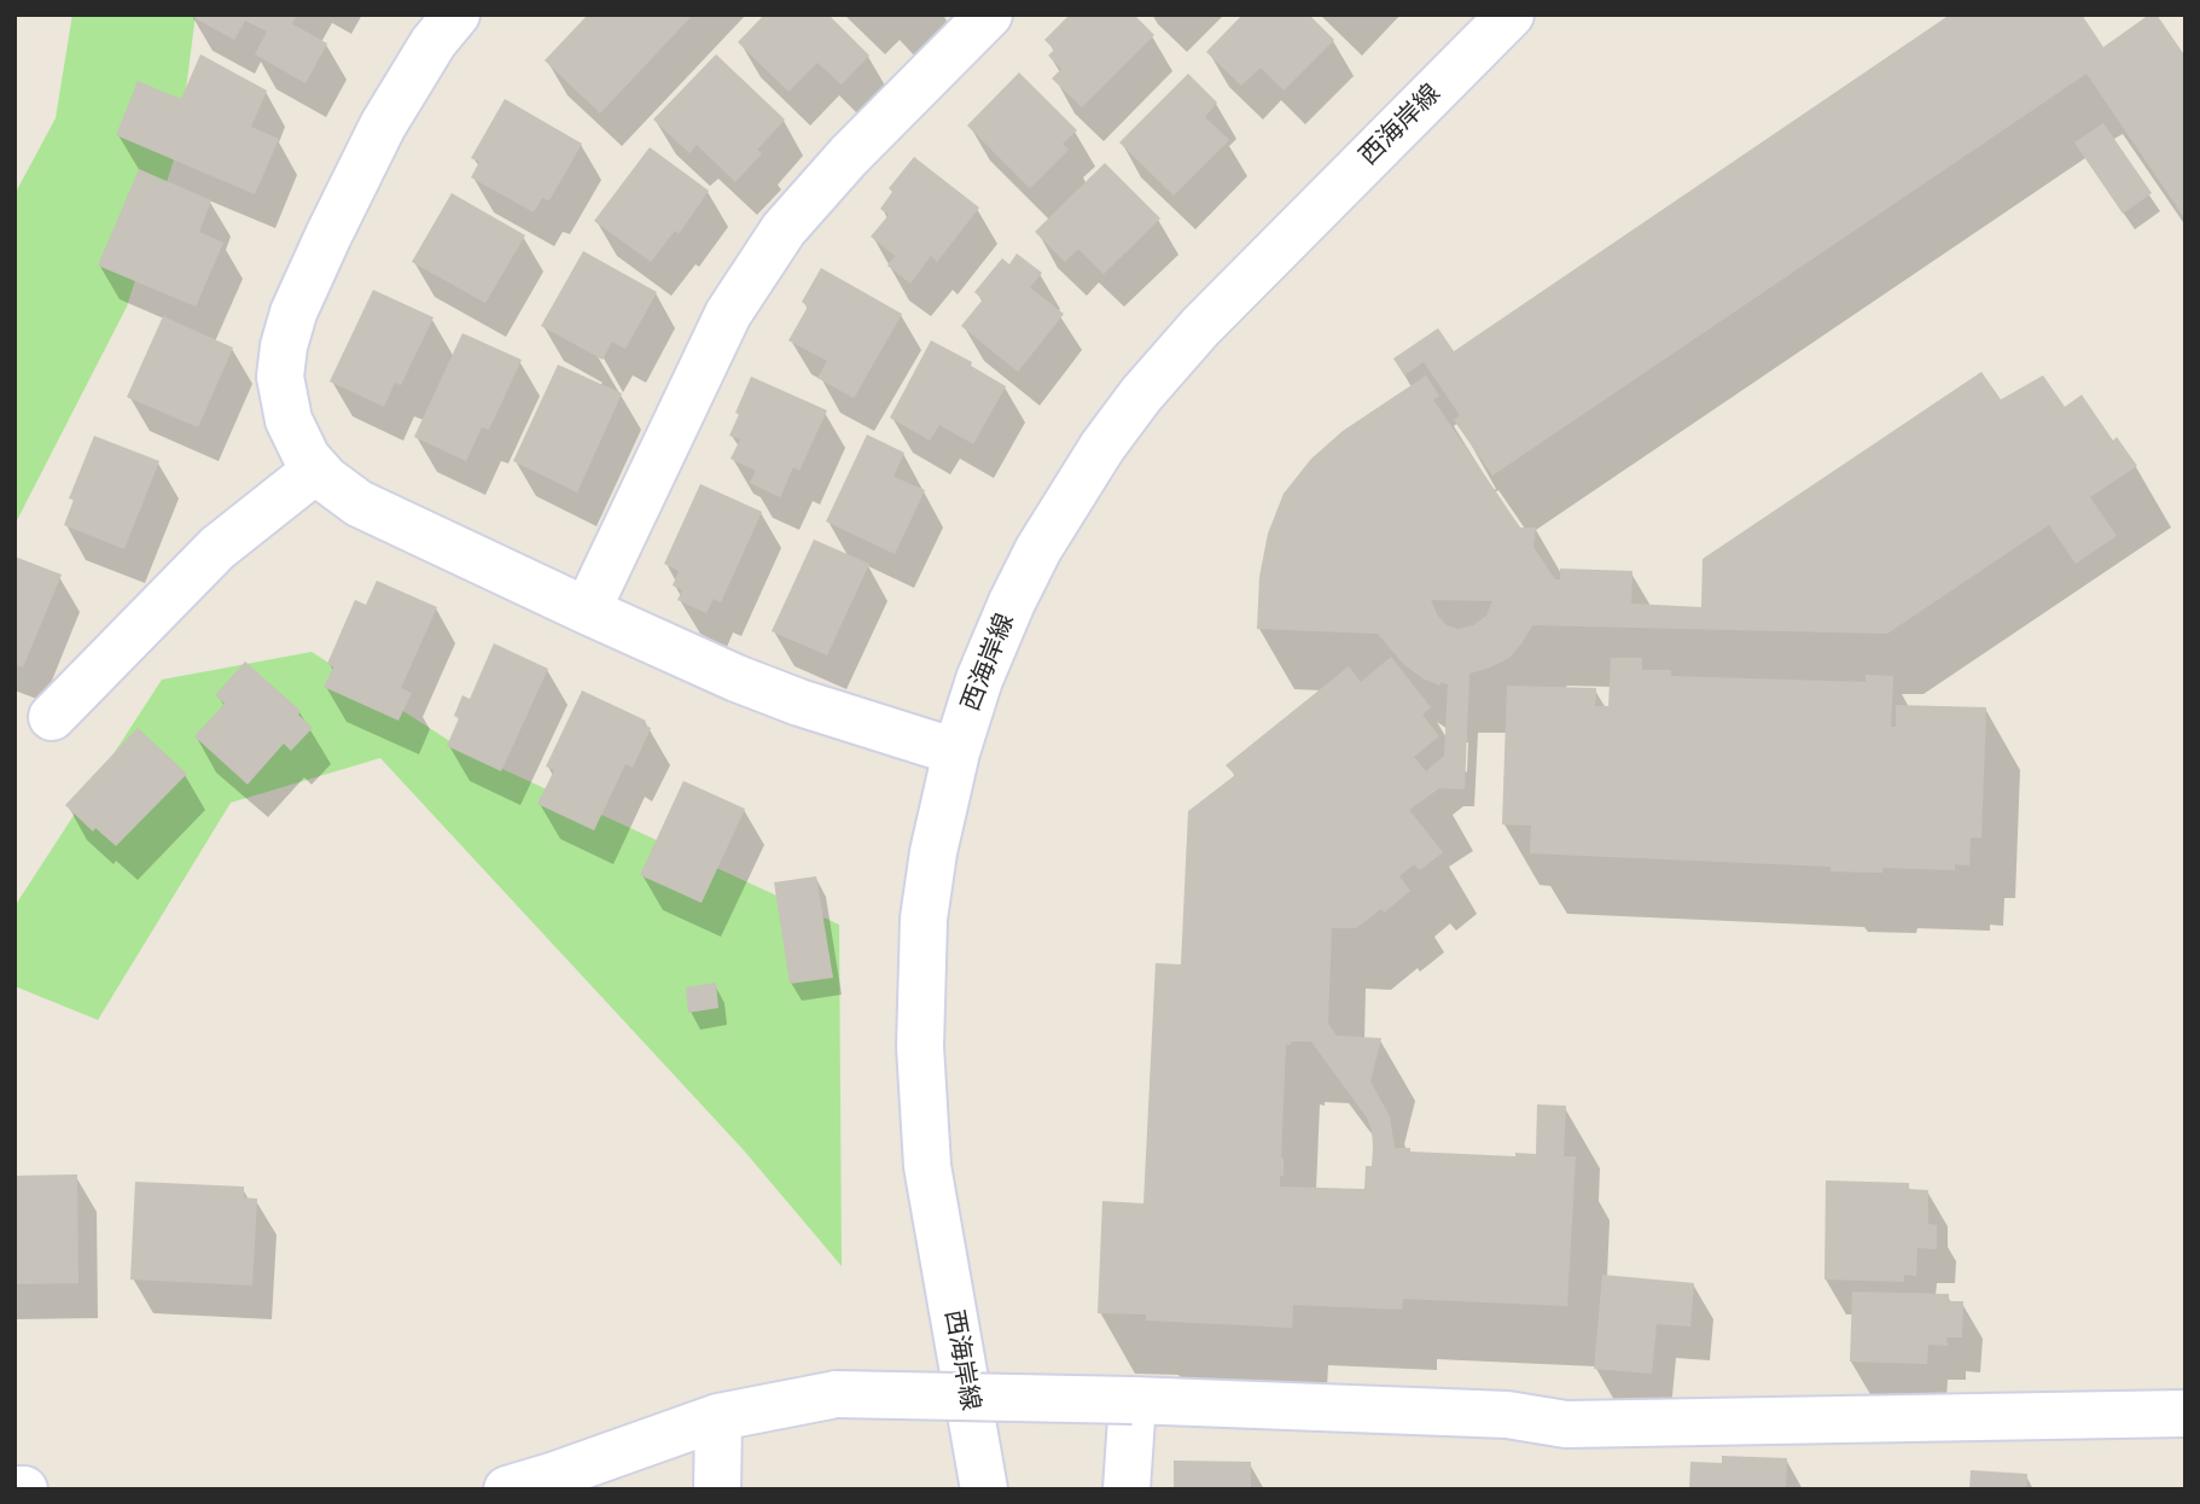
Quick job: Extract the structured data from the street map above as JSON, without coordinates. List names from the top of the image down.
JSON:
{
  "streets": {
    "street": ["西海岸線"]
  }
}
